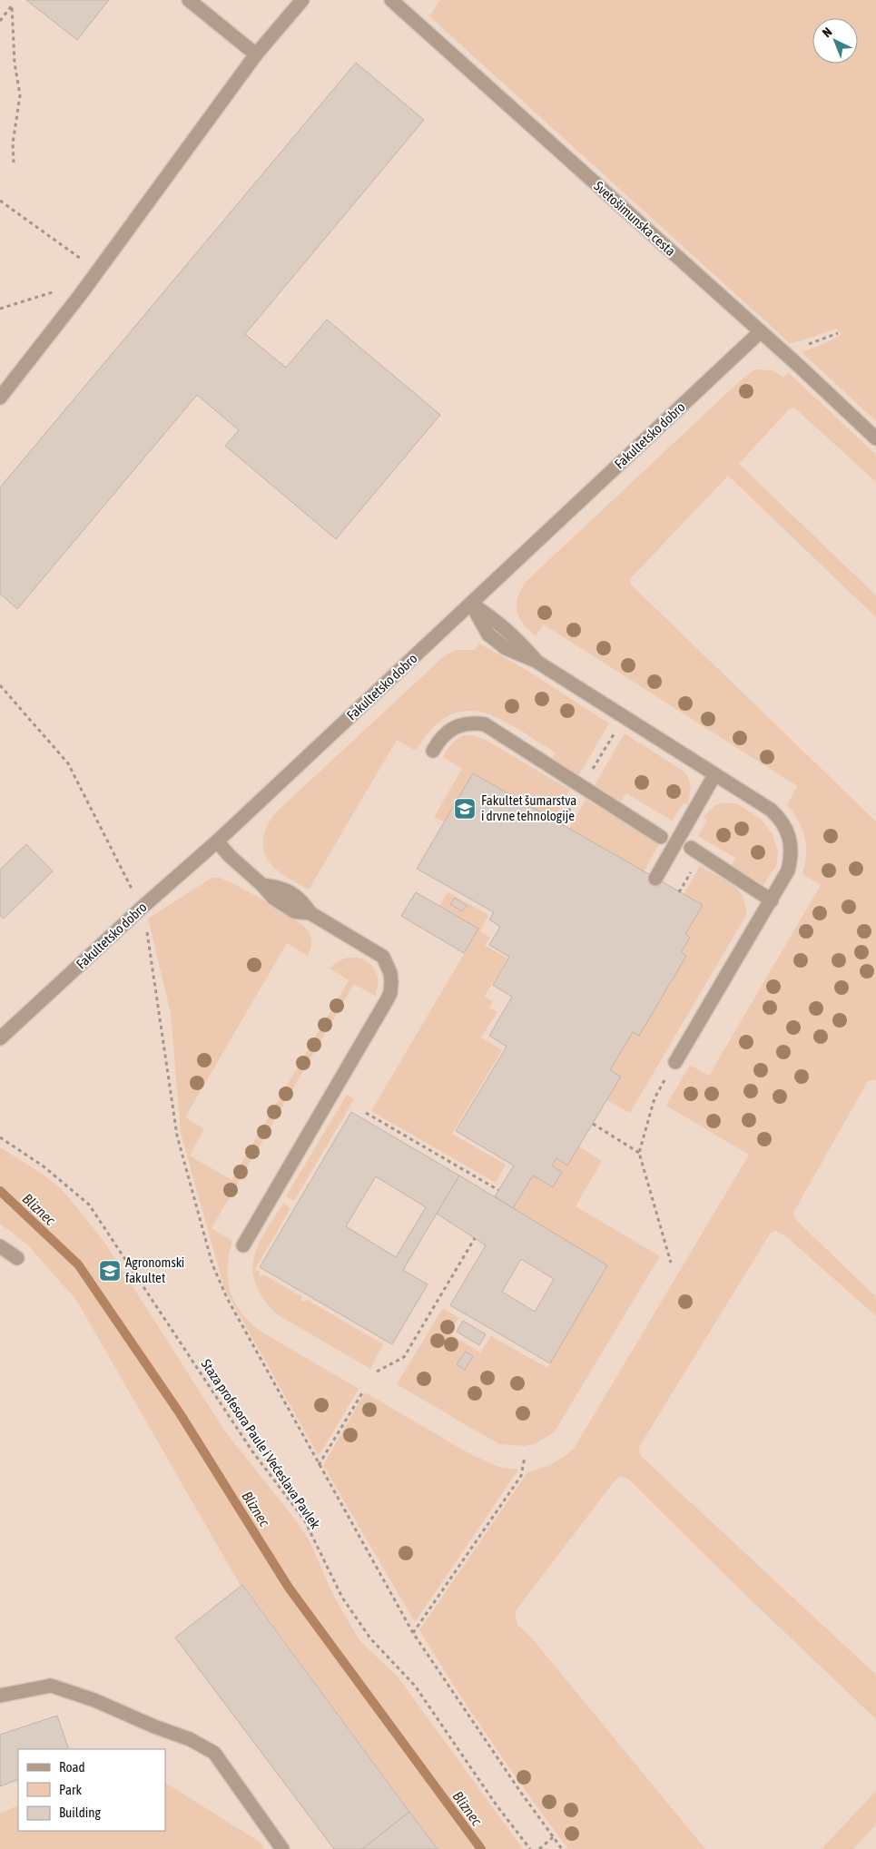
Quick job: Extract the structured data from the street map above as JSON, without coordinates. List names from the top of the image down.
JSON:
{
  "streets": {
    "street": ["Svetošimunska cesta", "Fakultetsko dobro"],
    "path": ["Staza profesora Paule i Većeslava Pavlek"]
  },
  "crossings": [
    ["Svetošimunska cesta", "Fakultetsko dobro"]
  ],
  "water": ["Bliznec"],
  "places": {
    "school or university": ["Fakultet šumarstva i drvne tehnologije", "Agronomski fakultet"]
  },
  "legend": ["Road", "Park", "Building"],
  "north": "top left"
}
